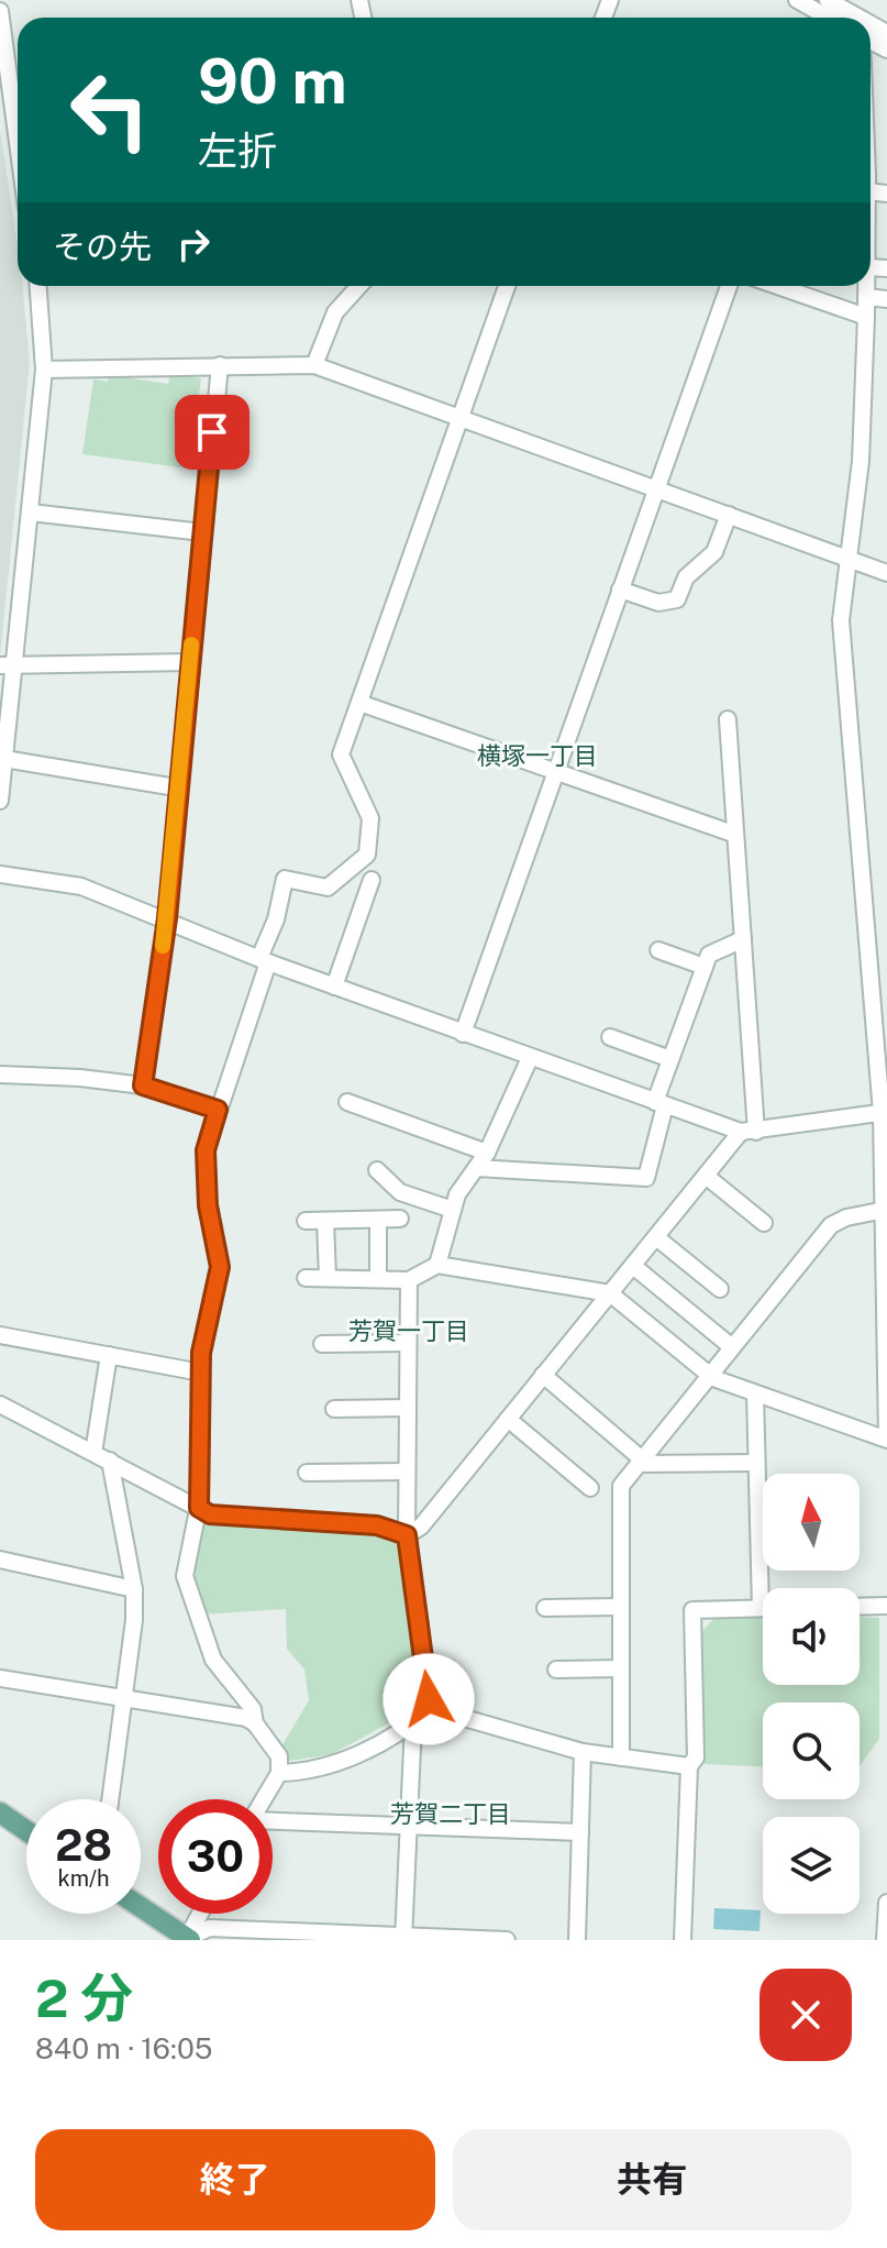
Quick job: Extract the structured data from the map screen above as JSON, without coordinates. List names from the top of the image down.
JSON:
{
  "districts": ["横塚一丁目", "芳賀一丁目", "芳賀二丁目"],
  "north": "top",
  "page": {
    "turn": ["90 m", "左折"],
    "then": "その先",
    "speed": "28 km/h",
    "limit": "30",
    "heading": ["2 分", "840 m · 16:05"],
    "buttons": ["終了", "共有"]
  }
}
